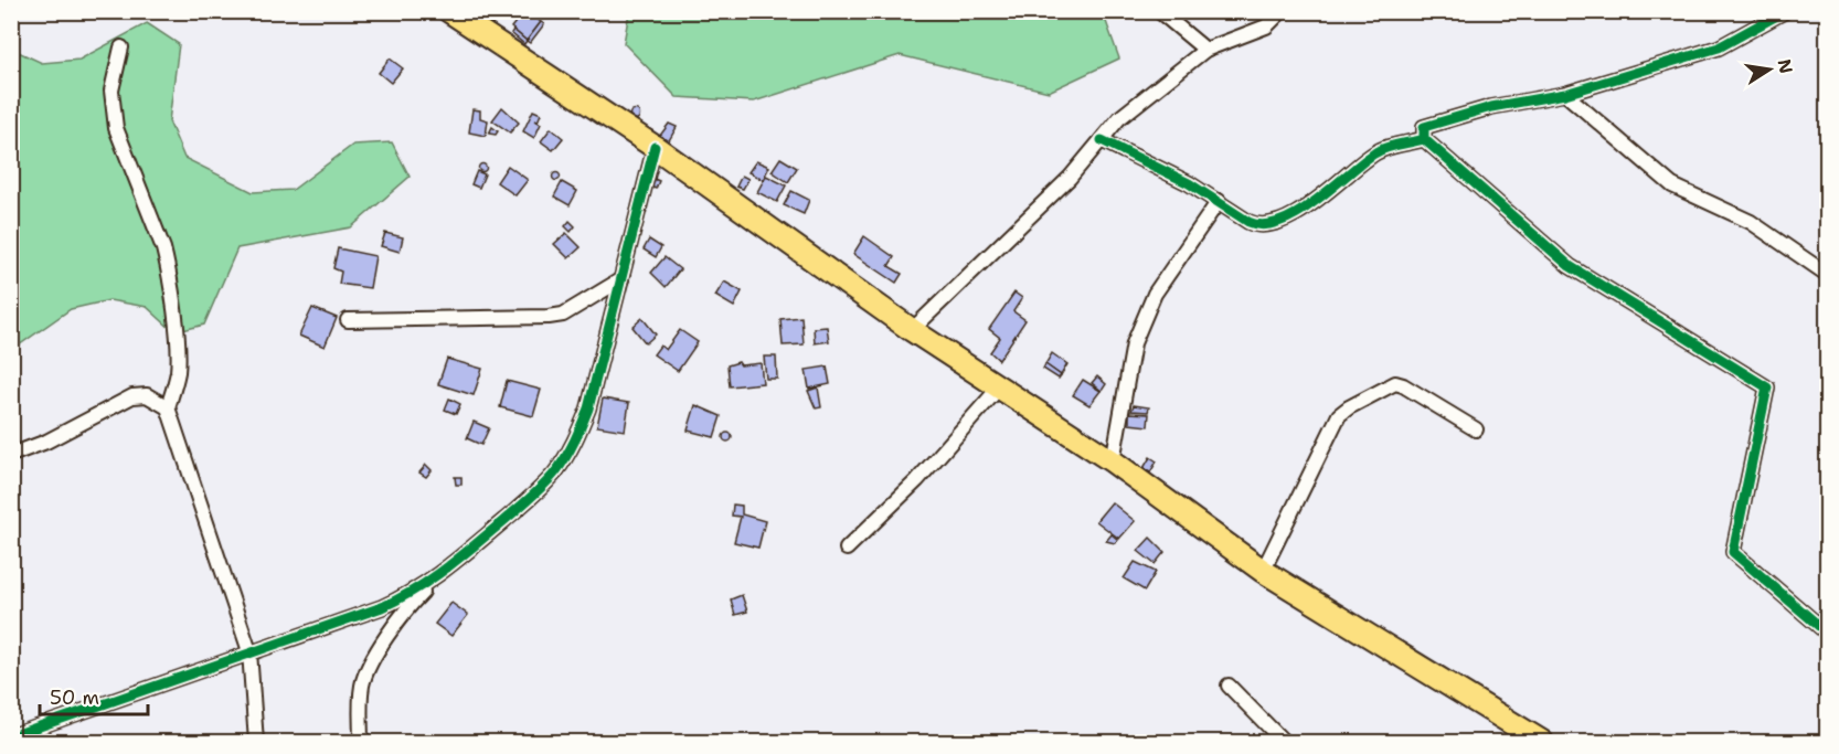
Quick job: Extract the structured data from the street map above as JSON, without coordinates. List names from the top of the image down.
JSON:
{
  "scale_bar": "50 m",
  "north": "right"
}
